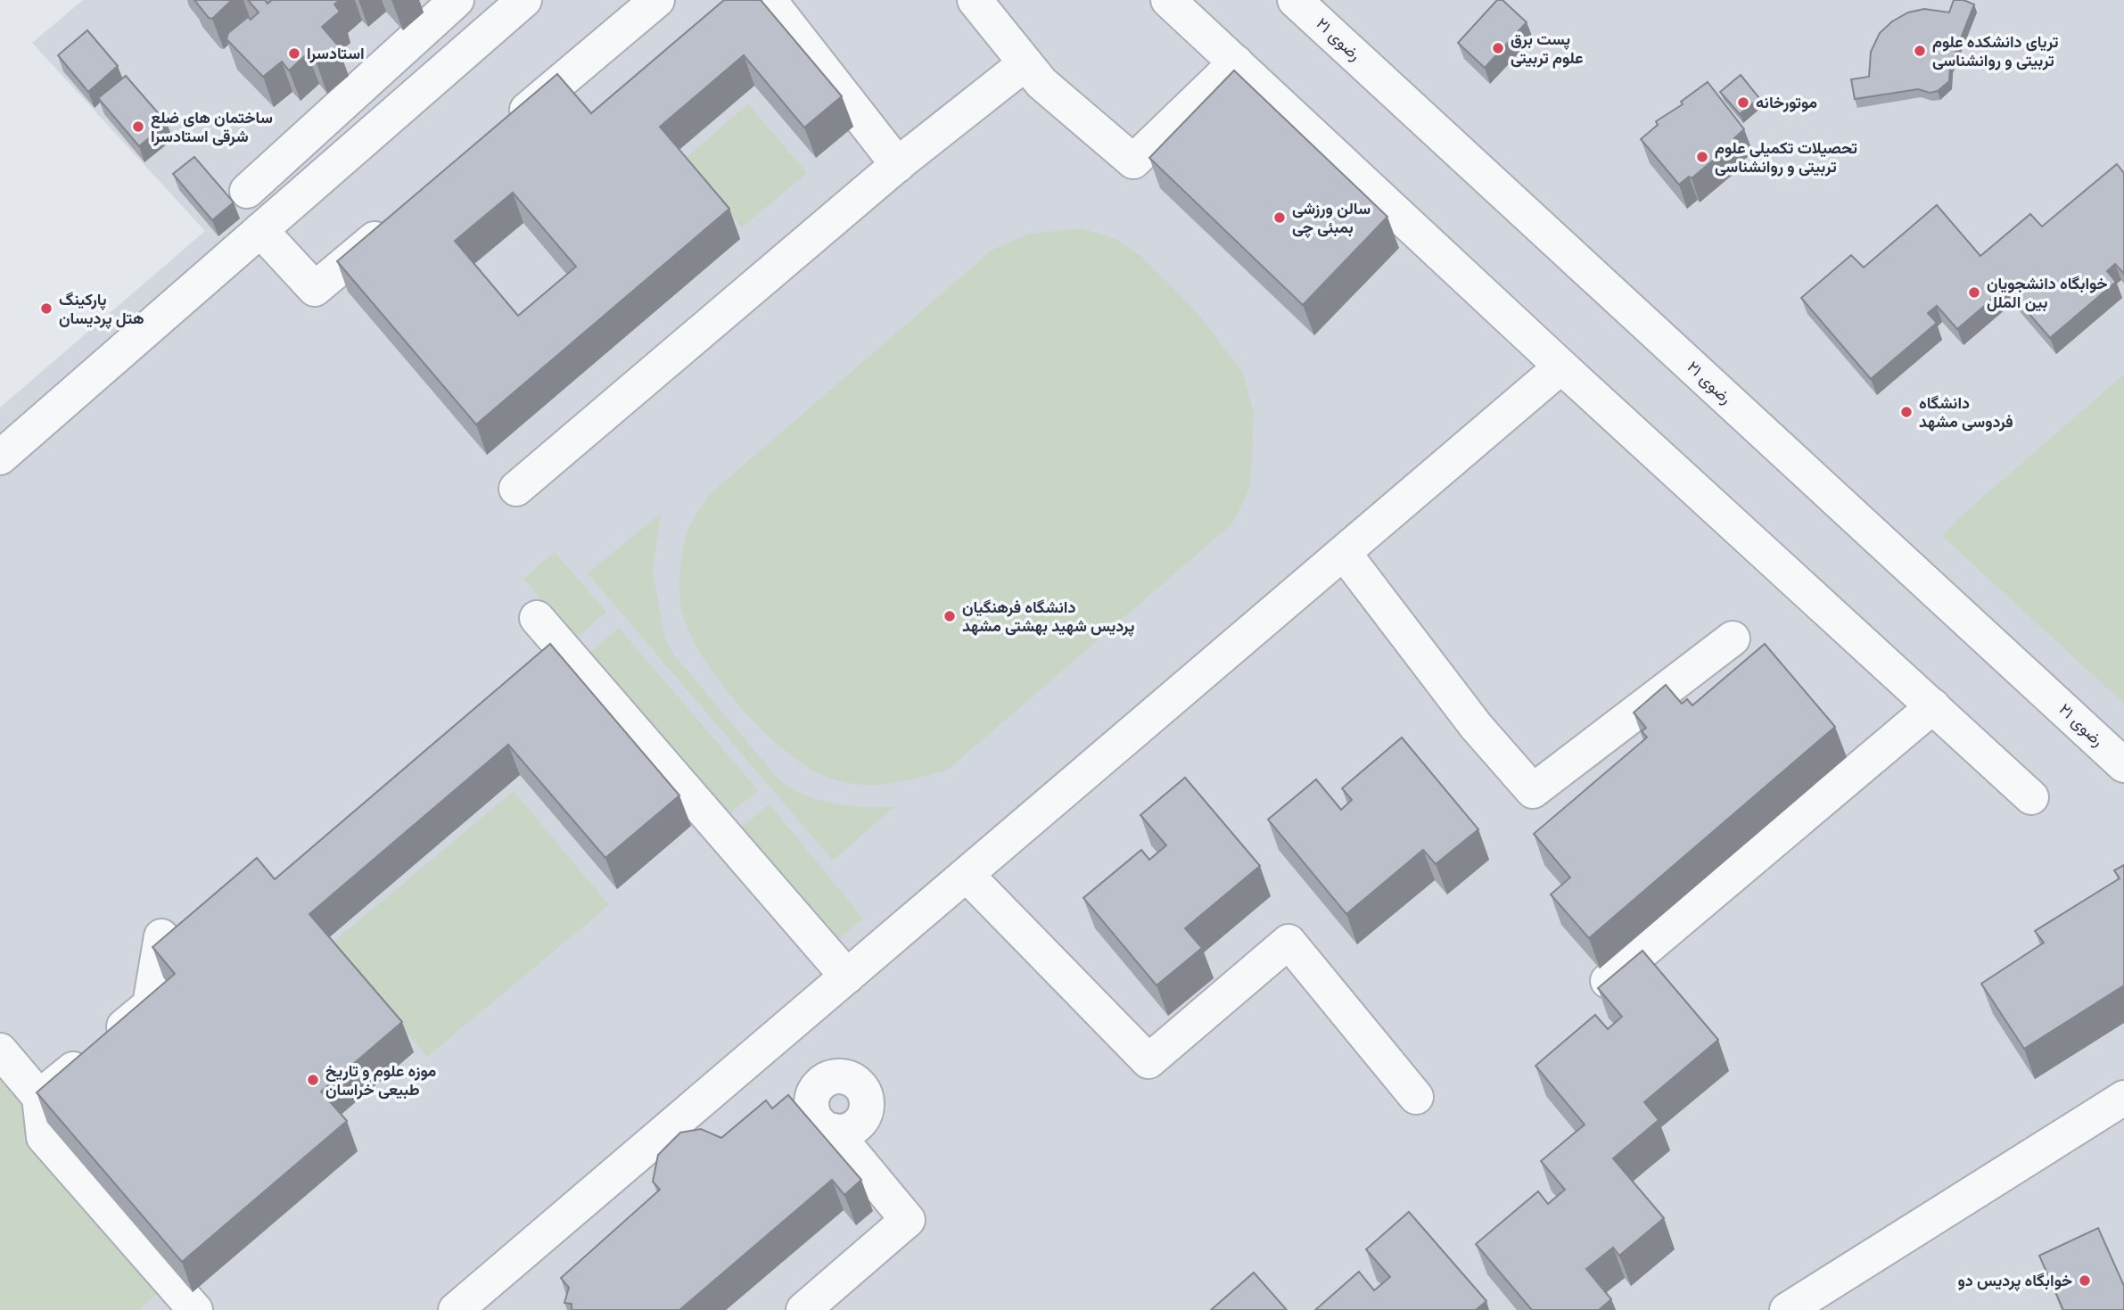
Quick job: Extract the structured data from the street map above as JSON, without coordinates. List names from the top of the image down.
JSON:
{
  "streets": {
    "street": ["رضوی ۲۱"]
  },
  "places": [
    "پست برق علوم تربیتی",
    "تریای دانشکده علوم تربیتی و روانشناسی",
    "استادسرا",
    "موتورخانه",
    "ساختمان های ضلع شرقی استادسرا",
    "تحصیلات تکمیلی علوم تربیتی و روانشناسی",
    "سالن ورزشی بمبئی چی",
    "خوابگاه دانشجویان بین الملل",
    "پارکینگ هتل پردیسان",
    "دانشگاه فردوسی مشهد",
    "دانشگاه فرهنگیان پردیس شهید بهشتی مشهد",
    "موزه علوم و تاریخ طبیعی خراسان",
    "خوابگاه پردیس دو"
  ]
}
